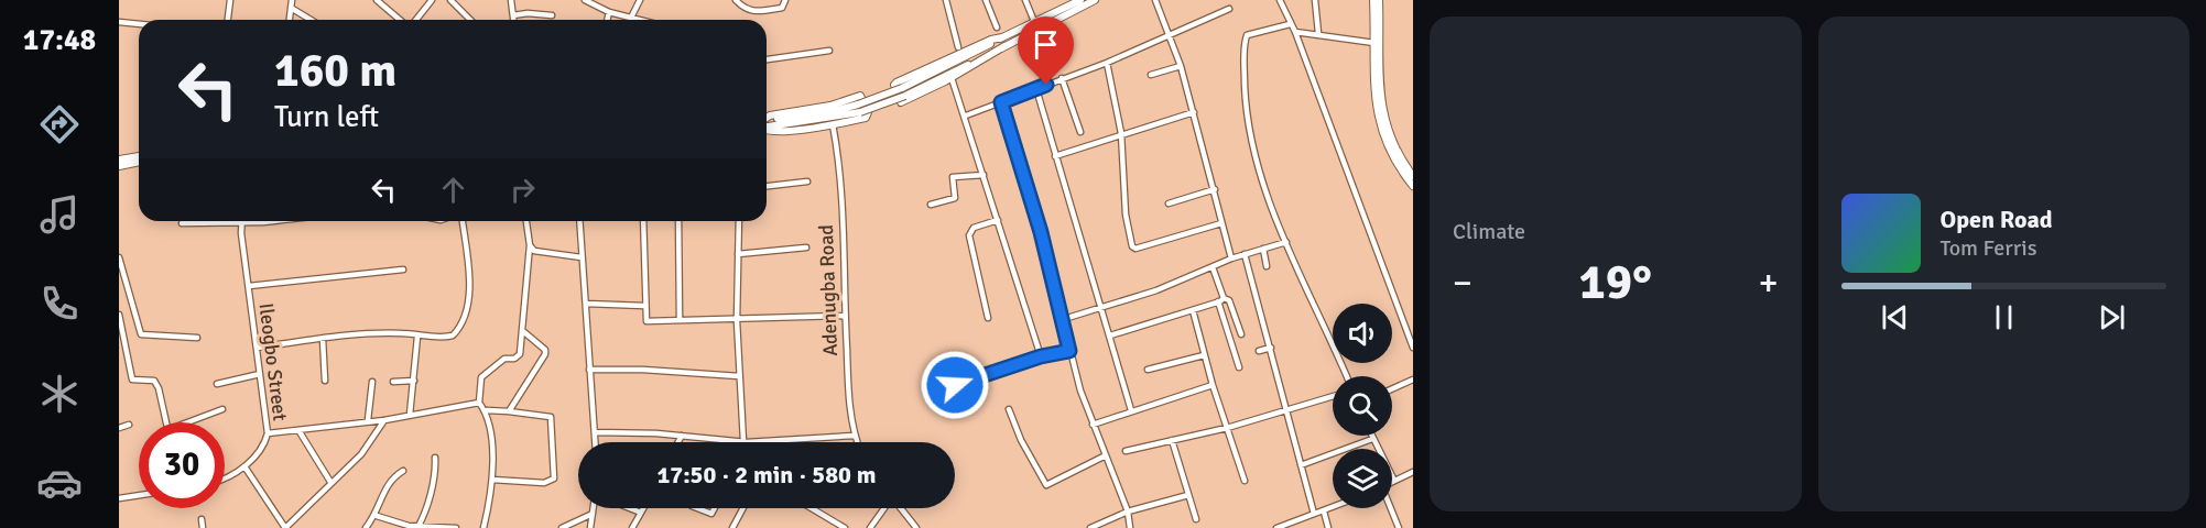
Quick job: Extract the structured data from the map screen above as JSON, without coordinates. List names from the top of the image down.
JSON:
{
  "streets": {
    "street": ["Adenugba Road", "Ileogbo Street"]
  },
  "page": {
    "tabs": "17:48",
    "tile": "Climate",
    "turn": ["160 m", "Turn left"],
    "song": ["Open Road", "Tom Ferris"],
    "heat": ["−", "19°", "+"],
    "limit": "30",
    "trip": "17:50 · 2 min · 580 m"
  }
}
